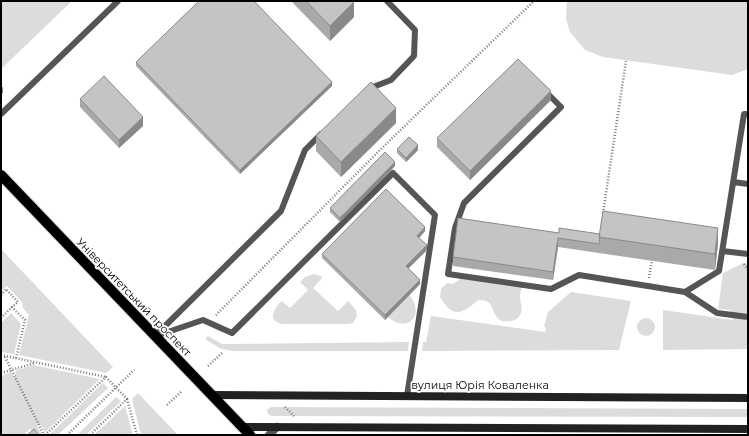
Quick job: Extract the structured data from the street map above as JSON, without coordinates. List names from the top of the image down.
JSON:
{
  "streets": {
    "main road": ["Університетський проспект", "вулиця Юрія Коваленка"]
  },
  "crossings": [
    ["Університетський проспект", "вулиця Юрія Коваленка"]
  ]
}
